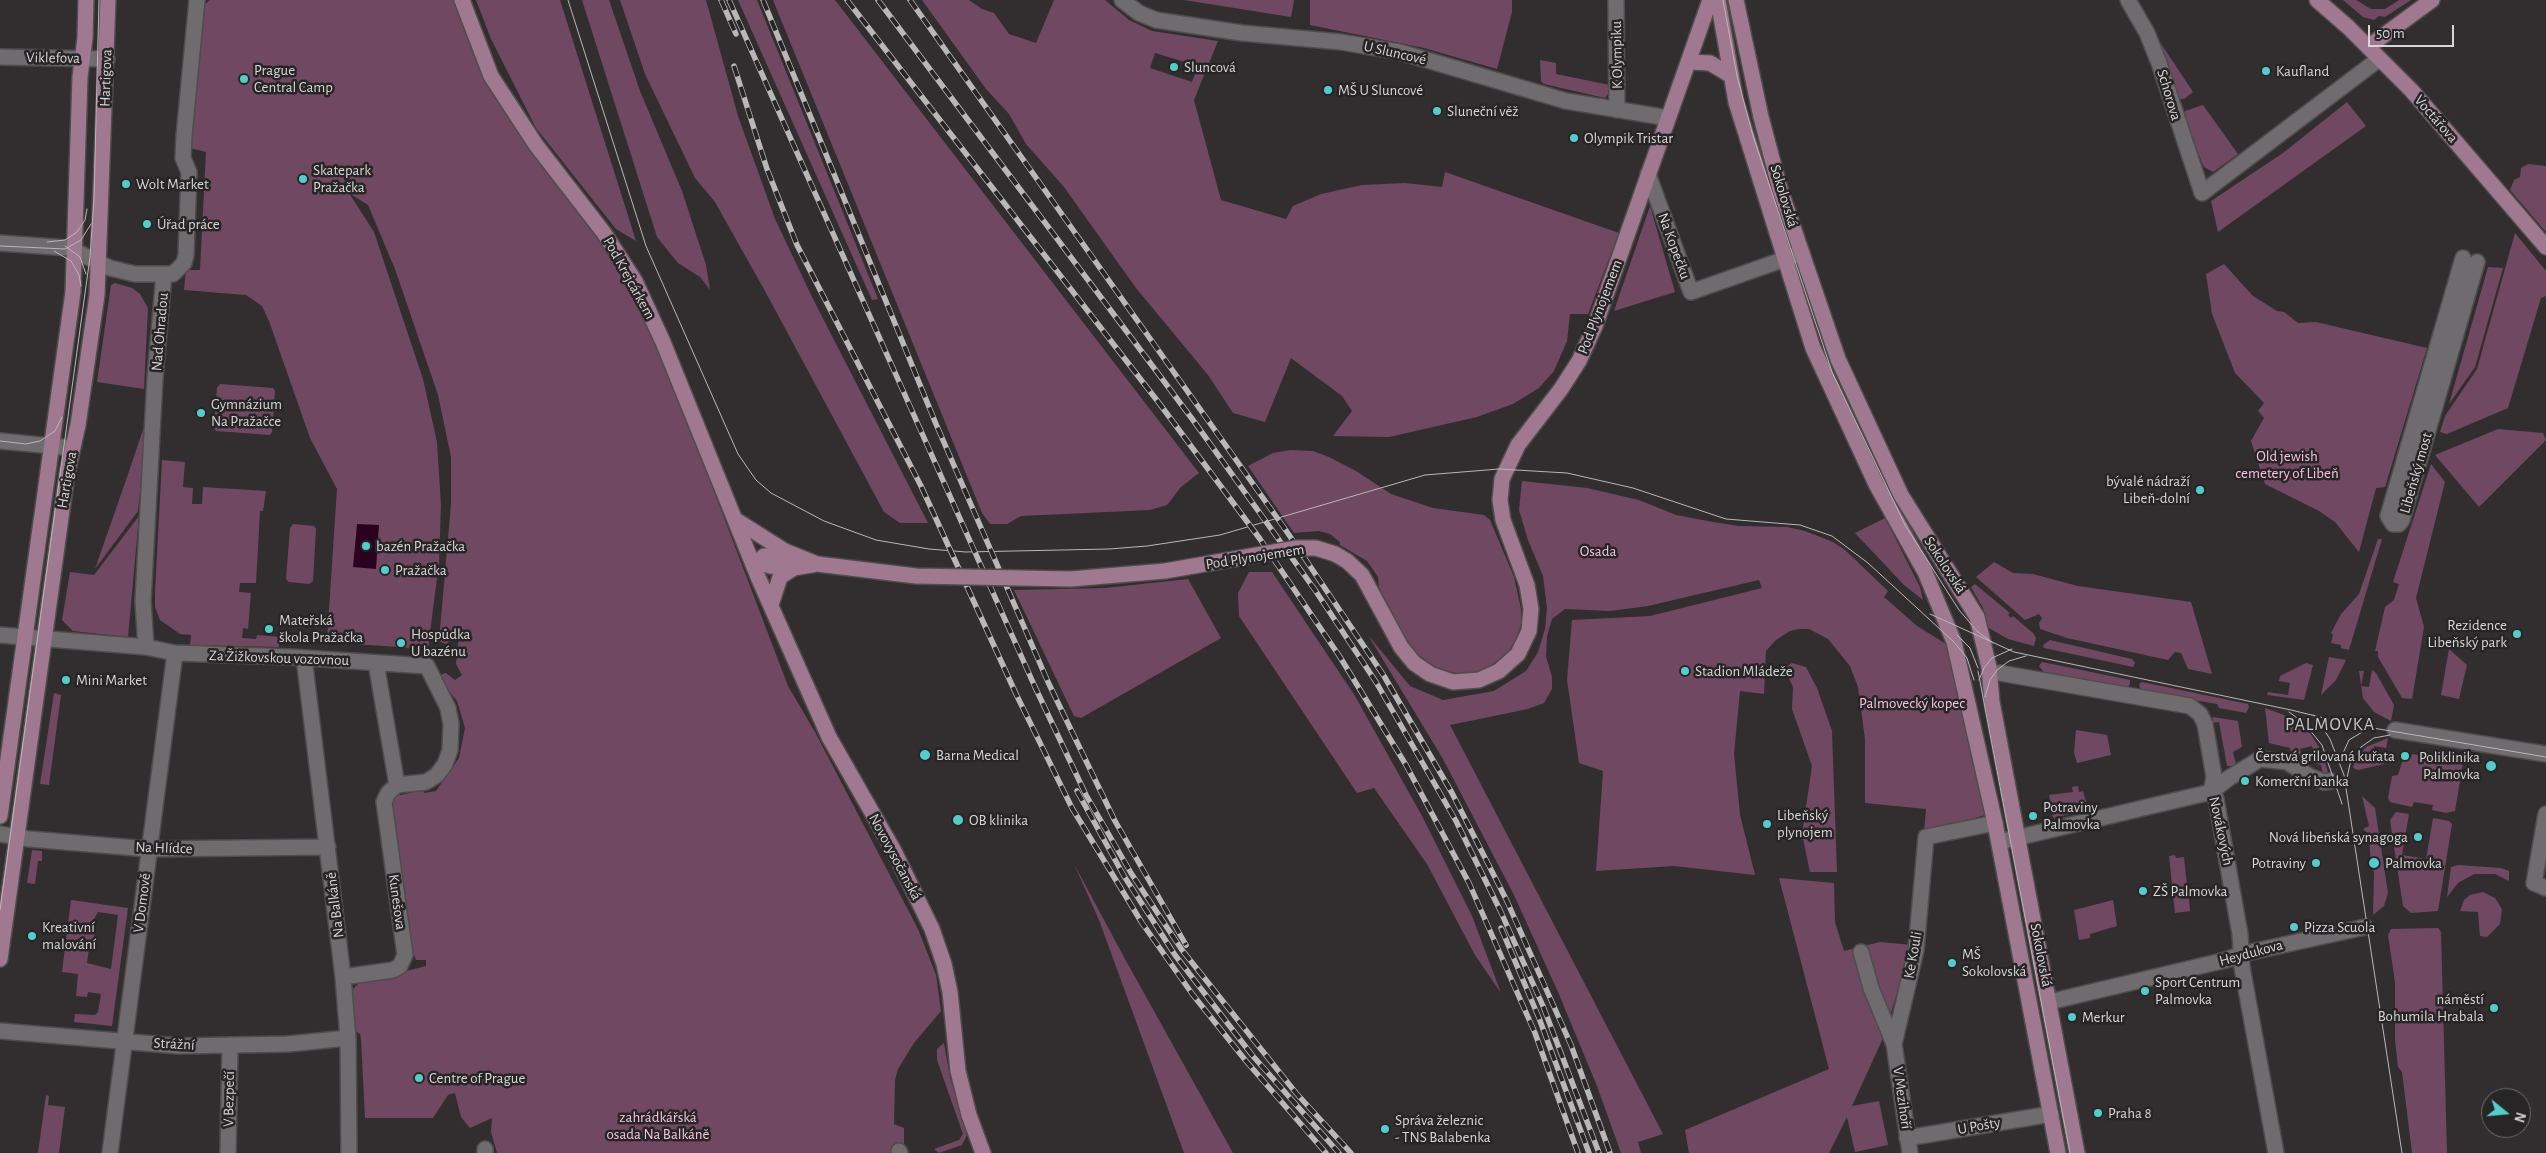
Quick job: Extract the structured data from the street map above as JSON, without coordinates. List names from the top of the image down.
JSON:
{
  "streets": {
    "main road": [
      "Hartigova",
      "Voctářova",
      "Sokolovská",
      "Pod Krejcárkem",
      "Pod Plynojemem",
      "Novovysočanská"
    ],
    "street": [
      "U Sluncové",
      "K Olympiku",
      "Viklefova",
      "Schorova",
      "Na Kopečku",
      "Nad Ohradou",
      "Libeňský most",
      "Za Žižkovskou vozovnou",
      "Novákových",
      "Na Hlídce",
      "Kunešova",
      "V Domově",
      "Na Balkáně",
      "Heydukova",
      "Ke Kouli",
      "Strážní",
      "V Mezihoří",
      "V Bezpečí",
      "U Pošty"
    ]
  },
  "crossings": [
    ["U Sluncové", "K Olympiku"],
    ["U Sluncové", "Pod Plynojemem"],
    ["Viklefova", "Hartigova"],
    ["Hartigova", "Za Žižkovskou vozovnou"],
    ["Hartigova", "Na Hlídce"],
    ["Schorova", "Voctářova"],
    ["Sokolovská", "Na Kopečku"],
    ["Sokolovská", "Pod Plynojemem"],
    ["Sokolovská", "Heydukova"],
    ["Sokolovská", "Ke Kouli"],
    ["Sokolovská", "U Pošty"],
    ["Na Kopečku", "Pod Plynojemem"],
    ["Pod Krejcárkem", "Novovysočanská"],
    ["Nad Ohradou", "Za Žižkovskou vozovnou"],
    ["Za Žižkovskou vozovnou", "Kunešova"],
    ["Za Žižkovskou vozovnou", "V Domově"],
    ["Za Žižkovskou vozovnou", "Na Balkáně"],
    ["Novákových", "Heydukova"],
    ["Na Hlídce", "V Domově"],
    ["Na Hlídce", "Na Balkáně"],
    ["Kunešova", "Na Balkáně"],
    ["V Domově", "Strážní"],
    ["Na Balkáně", "Strážní"],
    ["Ke Kouli", "V Mezihoří"],
    ["Strážní", "V Bezpečí"],
    ["V Mezihoří", "U Pošty"]
  ],
  "districts": ["PALMOVKA"],
  "parks": [
    "Old jewish cemetery of Libeň",
    "Osada",
    "Palmovecký kopec",
    "zahrádkářská osada Na Balkáně"
  ],
  "places": [
    "Sluncová",
    "Kaufland",
    "Prague Central Camp",
    "MŠ U Sluncové",
    "Sluneční věž",
    "Olympik Tristar",
    "Skatepark Pražačka",
    "Wolt Market",
    "Úřad práce",
    "Gymnázium Na Pražačce",
    "bývalé nádraží Libeň-dolní",
    "bazén Pražačka",
    "Pražačka",
    "Mateřská škola Pražačka",
    "Rezidence Libeňský park",
    "Hospůdka U bazénu",
    "Stadion Mládeže",
    "Mini Market",
    "Barna Medical",
    "Čerstvá grilovaná kuřata",
    "Poliklinika Palmovka",
    "Komerční banka",
    "Potraviny Palmovka",
    "OB klinika",
    "Libeňský plynojem",
    "Nová libeňská synagoga",
    "Potraviny",
    "Palmovka",
    "ZŠ Palmovka",
    "Pizza Scuola",
    "Kreativní malování",
    "MŠ Sokolovská",
    "Sport Centrum Palmovka",
    "náměstí Bohumila Hrabala",
    "Merkur",
    "Centre of Prague",
    "Praha 8",
    "Správa železnic - TNS Balabenka"
  ],
  "scale_bar": "50 m",
  "north": "right"
}
